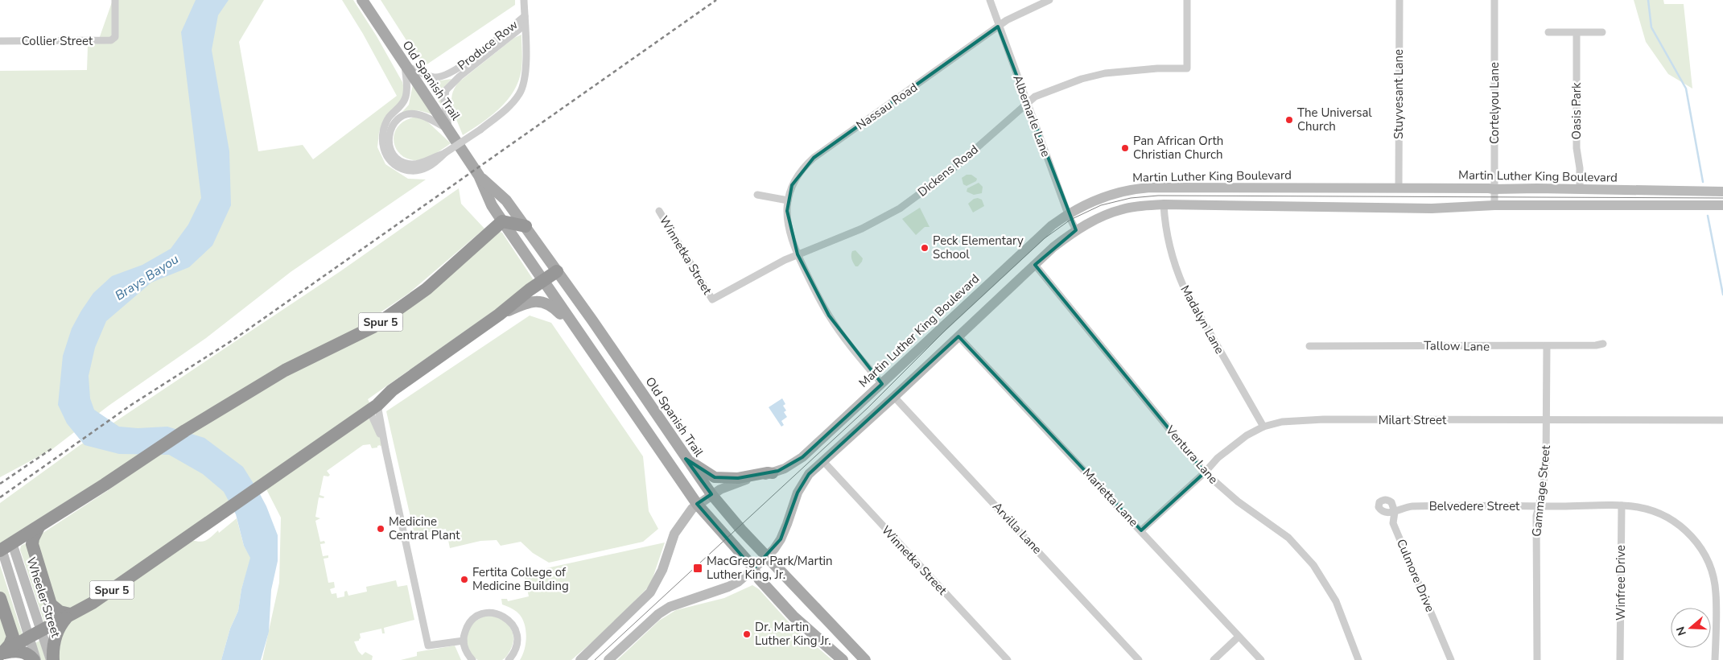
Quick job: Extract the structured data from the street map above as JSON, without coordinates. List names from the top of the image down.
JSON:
{
  "streets": {
    "highway": ["Spur 5"],
    "main road": ["Old Spanish Trail", "Martin Luther King Boulevard", "Wheeler Street"],
    "street": [
      "Collier Street",
      "Produce Row",
      "Stuyvesant Lane",
      "Cortelyou Lane",
      "Nassau Road",
      "Oasis Park",
      "Albemarle Lane",
      "Dickens Road",
      "Winnetka Street",
      "Madalyn Lane",
      "Tallow Lane",
      "Milart Street",
      "Ventura Lane",
      "Gammage Street",
      "Marietta Lane",
      "Belvedere Street",
      "Arvilla Lane",
      "Culmore Drive",
      "Winfree Drive"
    ]
  },
  "crossings": [
    ["Produce Row", "Old Spanish Trail"],
    ["Old Spanish Trail", "Martin Luther King Boulevard"],
    ["Old Spanish Trail", "Spur 5"],
    ["Stuyvesant Lane", "Martin Luther King Boulevard"],
    ["Cortelyou Lane", "Martin Luther King Boulevard"],
    ["Nassau Road", "Albemarle Lane"],
    ["Nassau Road", "Dickens Road"],
    ["Oasis Park", "Martin Luther King Boulevard"],
    ["Albemarle Lane", "Dickens Road"],
    ["Albemarle Lane", "Martin Luther King Boulevard"],
    ["Dickens Road", "Winnetka Street"],
    ["Madalyn Lane", "Milart Street"],
    ["Spur 5", "Wheeler Street"],
    ["Tallow Lane", "Gammage Street"],
    ["Milart Street", "Ventura Lane"],
    ["Milart Street", "Gammage Street"],
    ["Milart Street", "Marietta Lane"],
    ["Gammage Street", "Belvedere Street"],
    ["Belvedere Street", "Culmore Drive"],
    ["Belvedere Street", "Winfree Drive"]
  ],
  "water": ["Brays Bayou"],
  "places": {
    "other": [
      "The Universal Church",
      "Pan African Orth Christian Church",
      "Peck Elementary School",
      "Medicine Central Plant",
      "Fertita College of Medicine Building",
      "Dr. Martin Luther King Jr."
    ],
    "transit": ["MacGregor Park/Martin Luther King, Jr."]
  },
  "north": "left"
}
